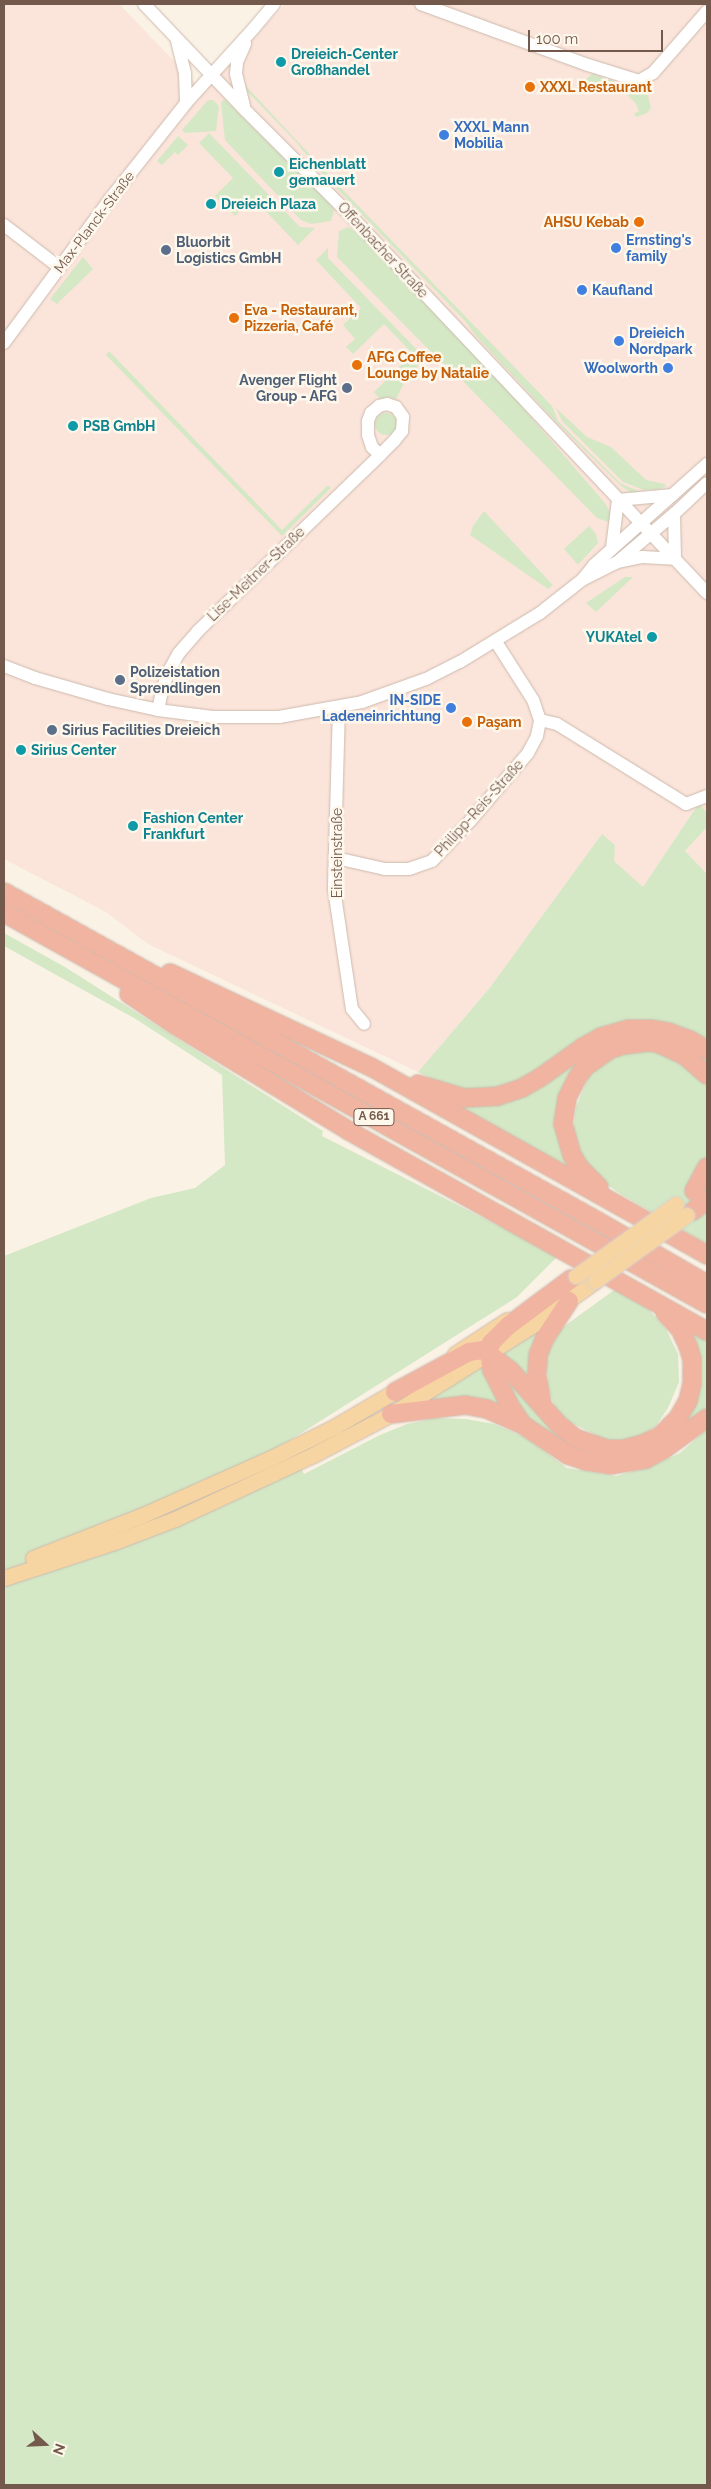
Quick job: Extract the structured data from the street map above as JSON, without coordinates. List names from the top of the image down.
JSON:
{
  "streets": {
    "highway": ["A 661"],
    "street": [
      "Max-Planck-Straße",
      "Offenbacher Straße",
      "Lise-Meitner-Straße",
      "Philipp-Reis-Straße",
      "Einsteinstraße"
    ]
  },
  "crossings": [
    ["Max-Planck-Straße", "Offenbacher Straße"],
    ["Philipp-Reis-Straße", "Einsteinstraße"]
  ],
  "places": [
    "Dreieich-Center Großhandel",
    "XXXL Restaurant",
    "XXXL Mann Mobilia",
    "Eichenblatt gemauert",
    "Dreieich Plaza",
    "AHSU Kebab",
    "Ernsting's family",
    "Bluorbit Logistics GmbH",
    "Kaufland",
    "Eva - Restaurant, Pizzeria, Café",
    "Dreieich Nordpark",
    "AFG Coffee Lounge by Natalie",
    "Woolworth",
    "Avenger Flight Group - AFG",
    "PSB GmbH",
    "YUKAtel",
    "Polizeistation Sprendlingen",
    "IN-SIDE Ladeneinrichtung",
    "Paşam",
    "Sirius Facilities Dreieich",
    "Sirius Center",
    "Fashion Center Frankfurt"
  ],
  "scale_bar": "100 m",
  "north": "right"
}
